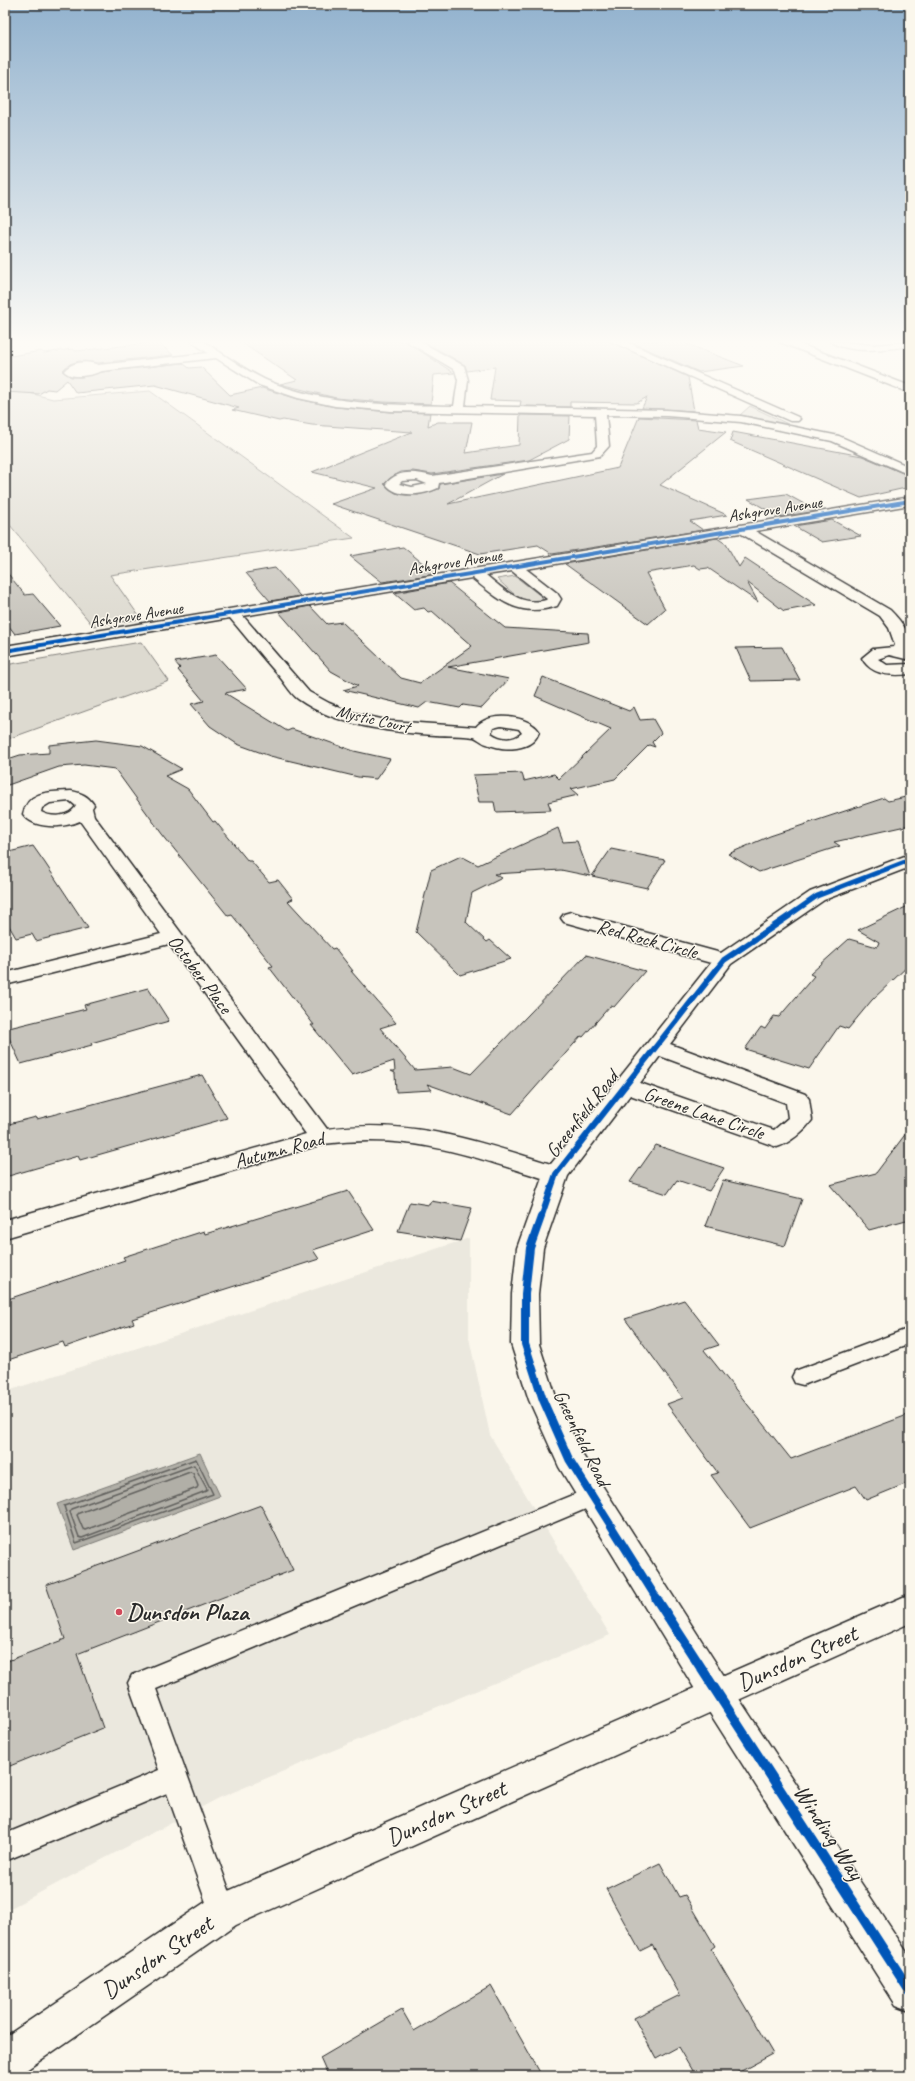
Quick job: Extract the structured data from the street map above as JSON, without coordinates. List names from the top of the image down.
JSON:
{
  "streets": {
    "street": [
      "Ashgrove Avenue",
      "Mystic Court",
      "Red Rock Circle",
      "October Place",
      "Greene Lane Circle",
      "Greenfield Road",
      "Autumn Road",
      "Dunsdon Street",
      "Winding Way"
    ]
  },
  "crossings": [
    ["Ashgrove Avenue", "Mystic Court"],
    ["Red Rock Circle", "Greenfield Road"],
    ["October Place", "Autumn Road"],
    ["Greene Lane Circle", "Greenfield Road"],
    ["Greenfield Road", "Autumn Road"],
    ["Greenfield Road", "Dunsdon Street"],
    ["Greenfield Road", "Winding Way"],
    ["Dunsdon Street", "Winding Way"]
  ],
  "places": ["Dunsdon Plaza"]
}
